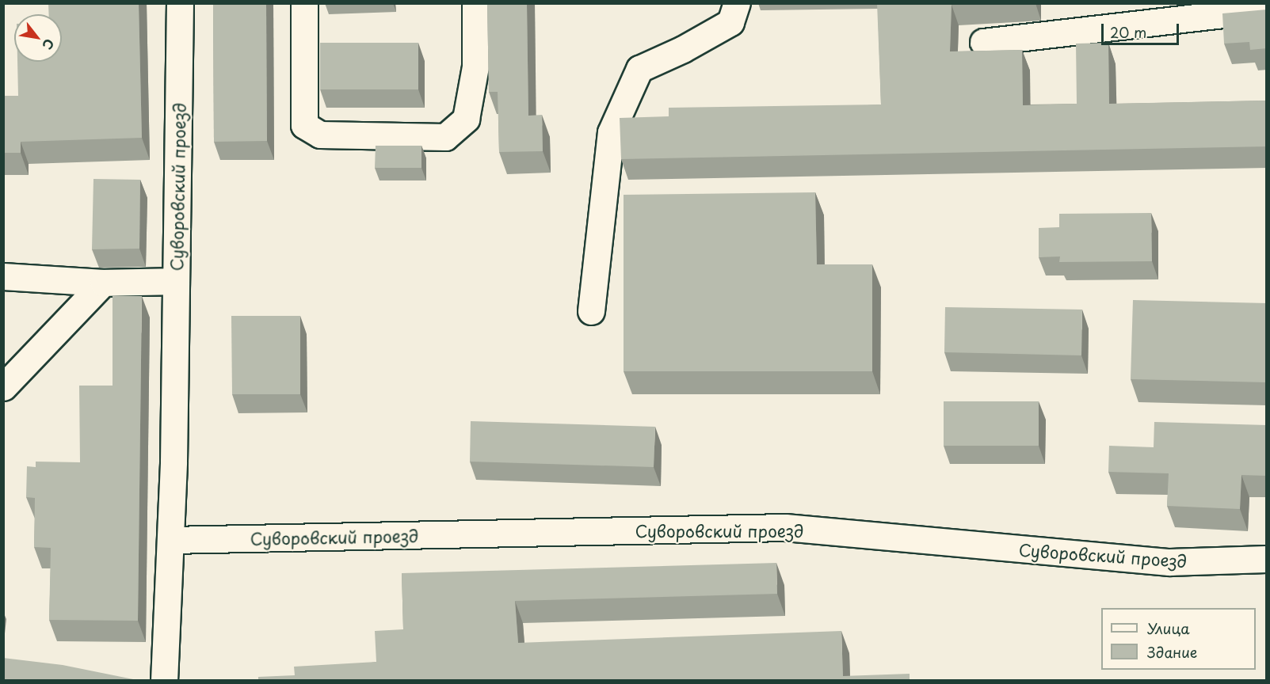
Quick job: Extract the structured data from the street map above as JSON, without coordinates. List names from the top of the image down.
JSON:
{
  "streets": {
    "street": ["Суворовский проезд"]
  },
  "legend": ["Улица", "Здание"],
  "scale_bar": "20 m",
  "north": "bottom right"
}
